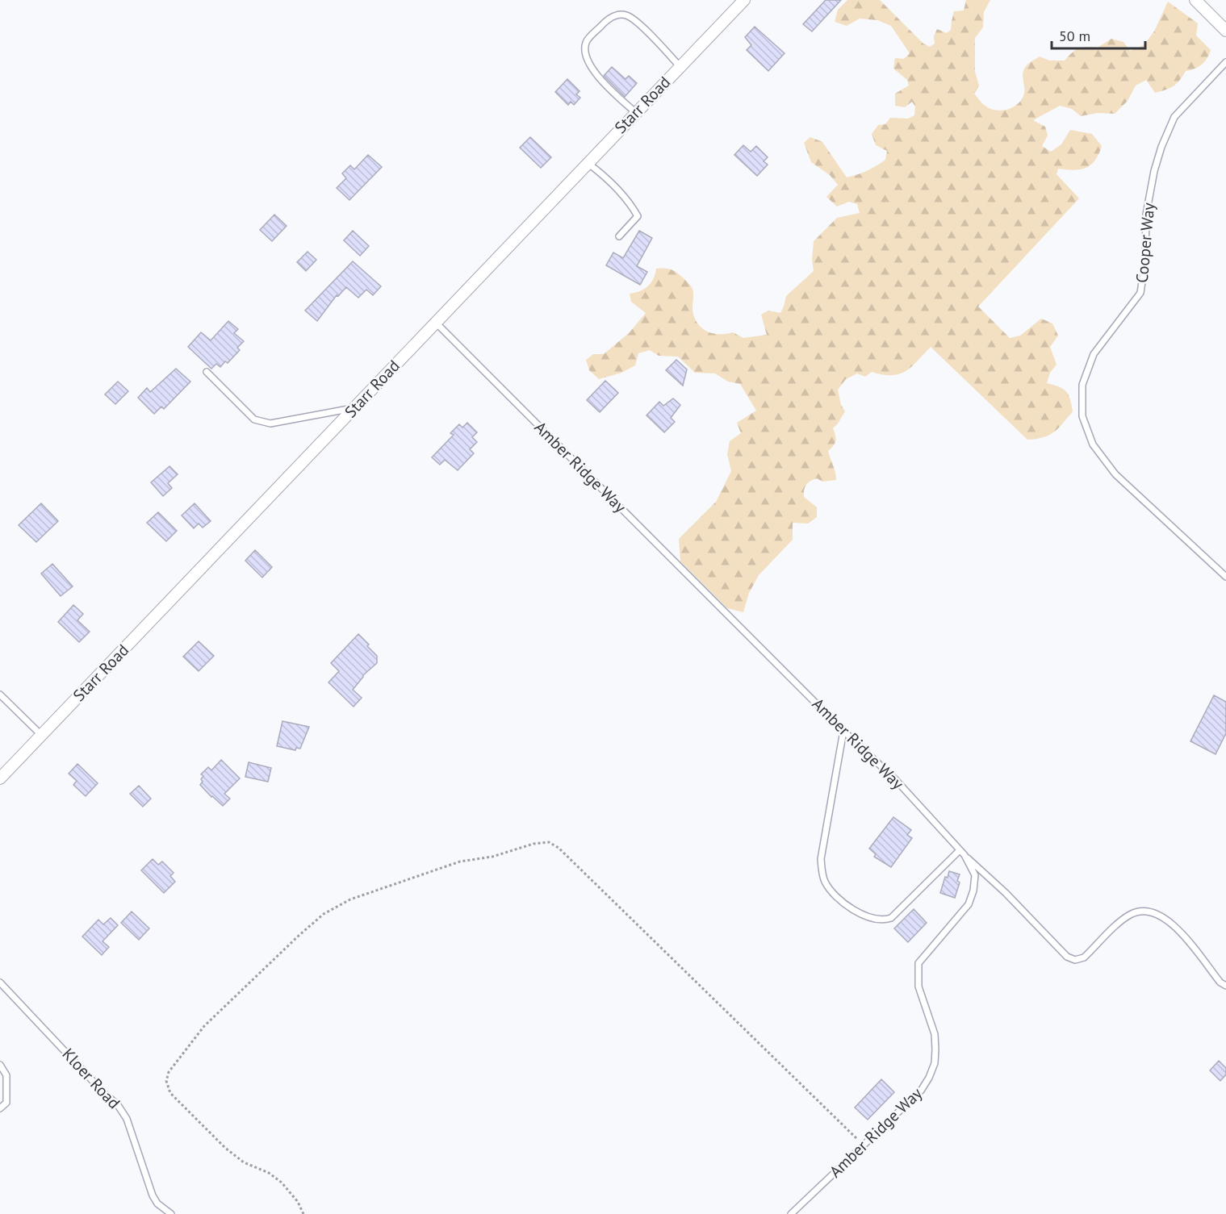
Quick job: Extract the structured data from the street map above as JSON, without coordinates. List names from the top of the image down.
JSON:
{
  "streets": {
    "street": ["Starr Road"],
    "lane": ["Cooper Way", "Amber Ridge Way", "Kloer Road"]
  },
  "crossings": [
    ["Starr Road", "Amber Ridge Way"]
  ],
  "scale_bar": "50 m"
}
